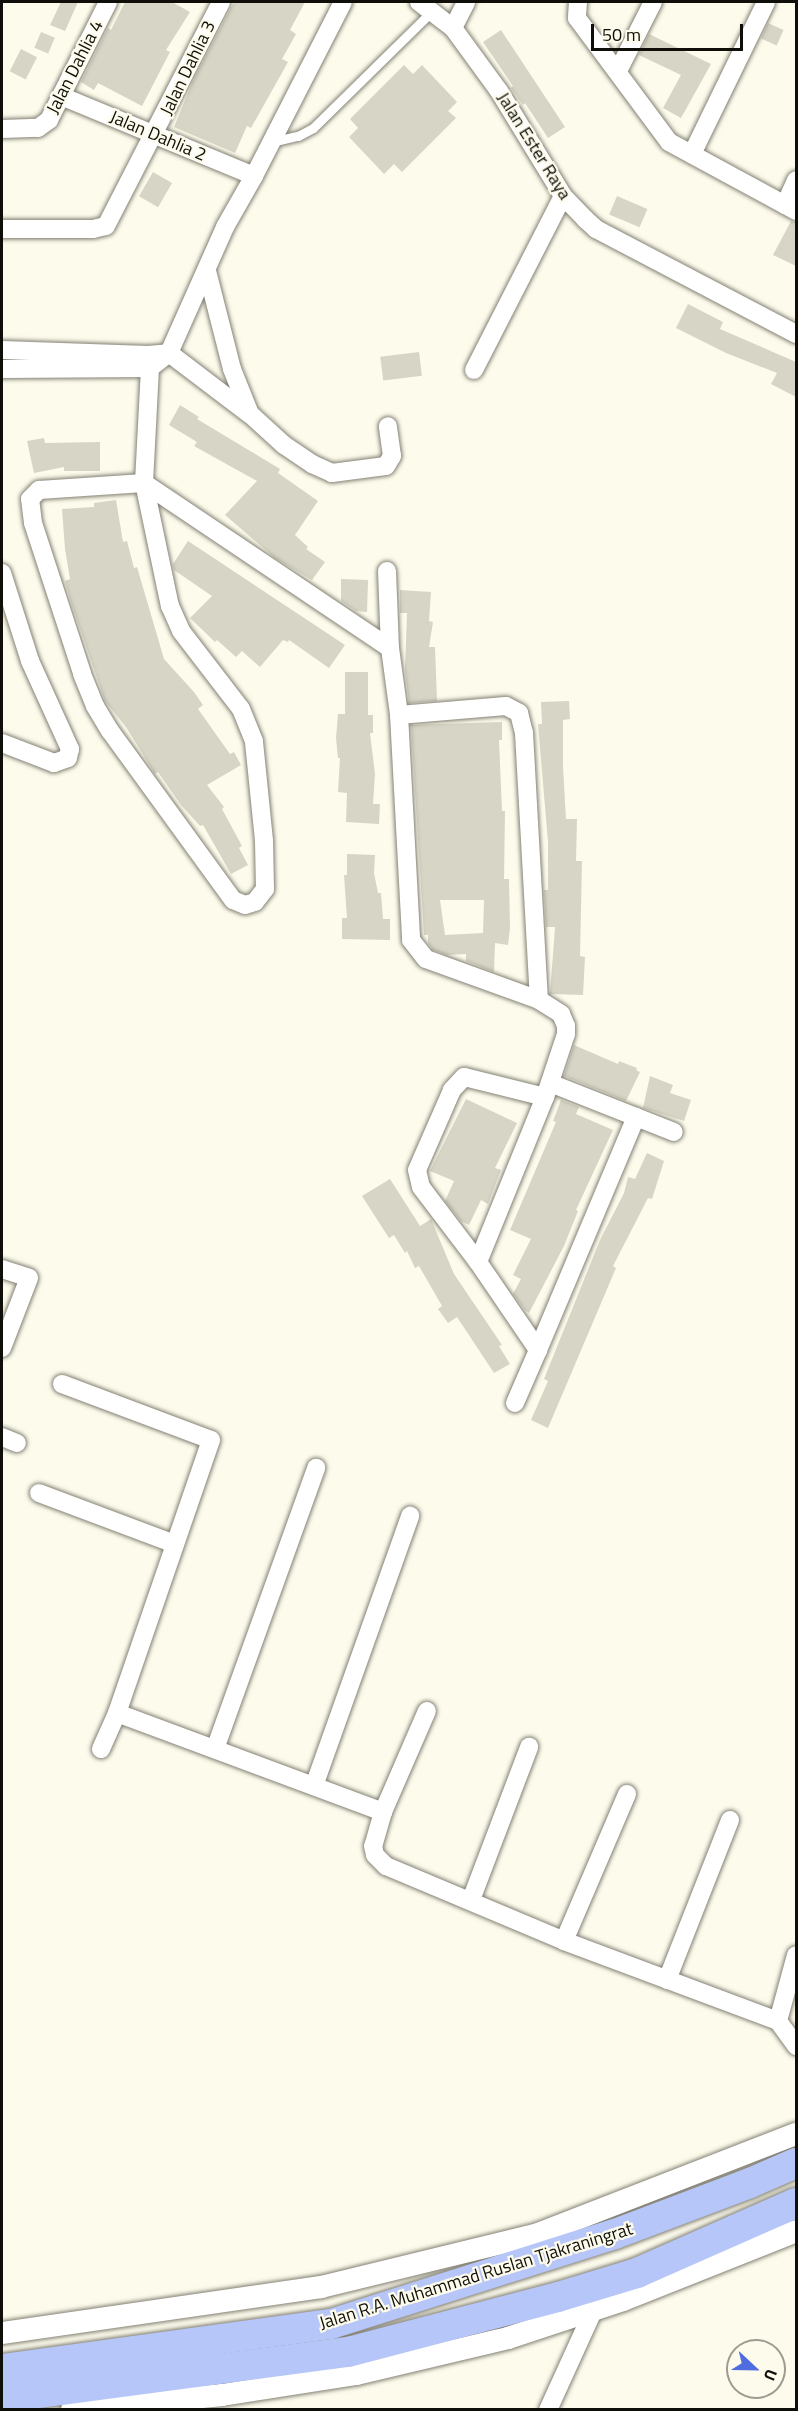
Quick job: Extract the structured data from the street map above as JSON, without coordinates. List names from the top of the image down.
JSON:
{
  "streets": {
    "highway": ["Jalan R.A. Muhammad Ruslan Tjakraningrat"],
    "street": [
      "Jalan Dahlia 4",
      "Jalan Dahlia 3",
      "Jalan Dahlia 2",
      "Jalan Ester Raya"
    ]
  },
  "crossings": [
    ["Jalan Dahlia 4", "Jalan Dahlia 2"],
    ["Jalan Dahlia 3", "Jalan Dahlia 2"]
  ],
  "scale_bar": "50 m",
  "north": "right"
}
